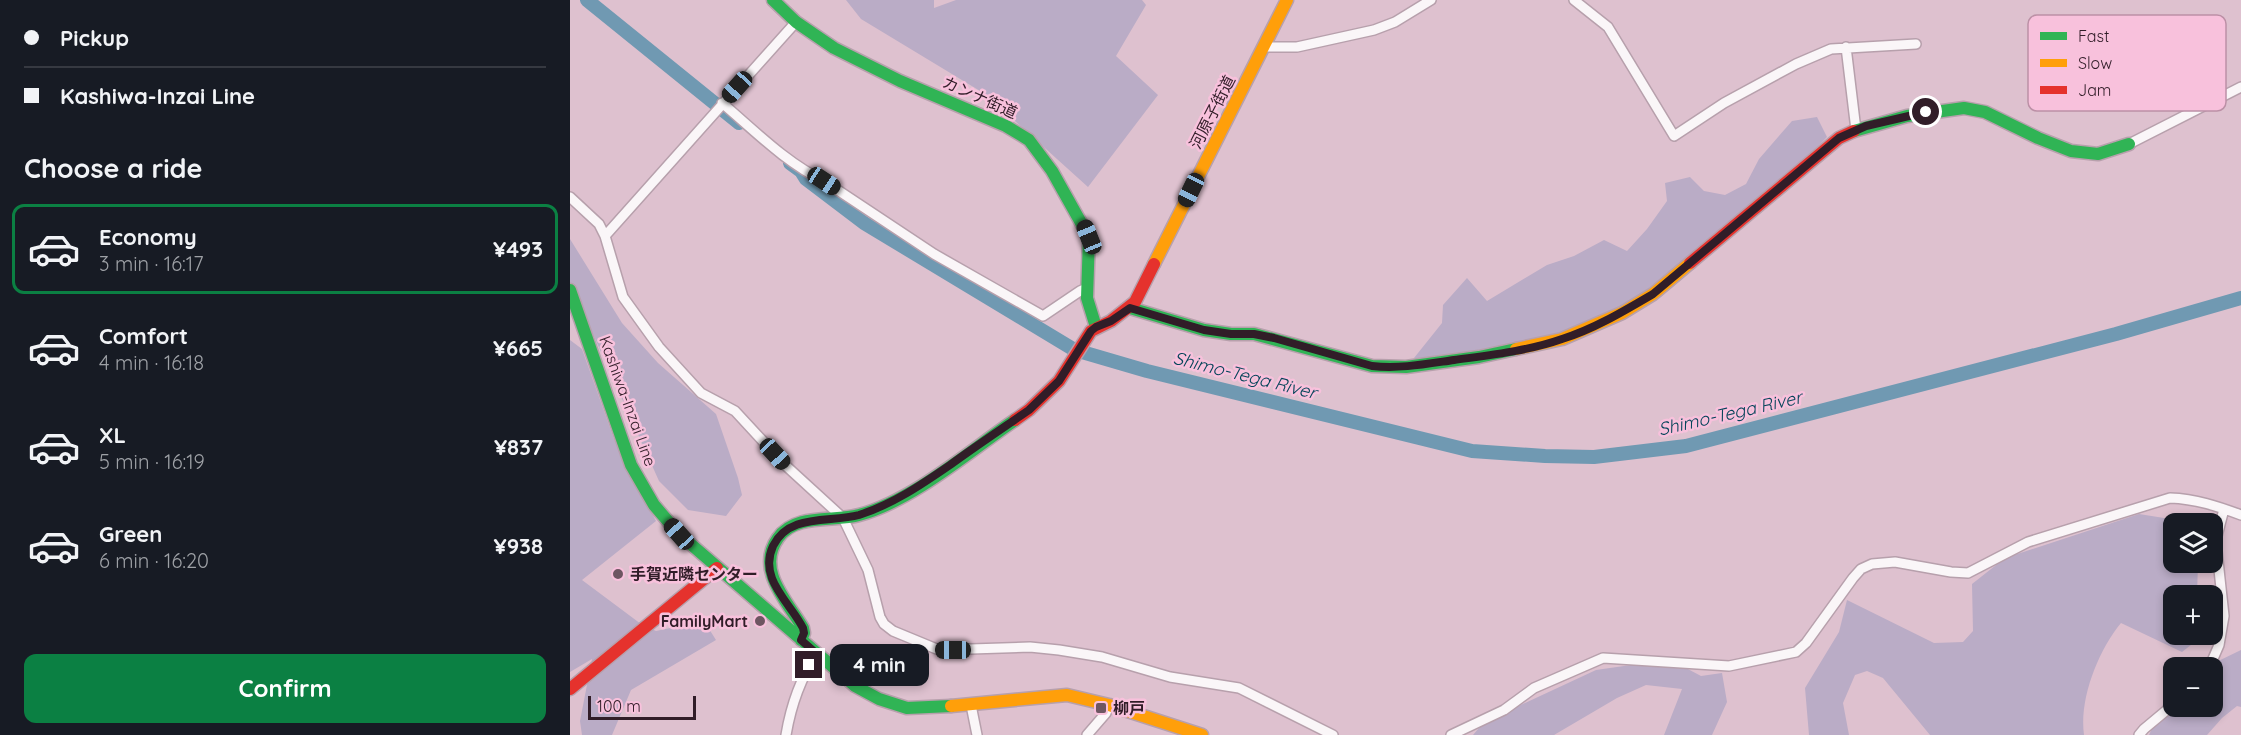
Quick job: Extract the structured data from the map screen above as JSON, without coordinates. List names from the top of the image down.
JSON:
{
  "streets": {
    "street": ["カンナ街道", "河原子街道", "Kashiwa-Inzai Line"]
  },
  "crossings": [
    ["カンナ街道", "河原子街道"],
    ["河原子街道", "Kashiwa-Inzai Line"]
  ],
  "water": ["Shimo-Tega River"],
  "places": {
    "other": ["手賀近隣センター", "FamilyMart"],
    "transit": ["柳戸"]
  },
  "legend": ["Fast", "Slow", "Jam"],
  "scale_bar": "100 m",
  "page": {
    "banner": ["Pickup", "Kashiwa-Inzai Line"],
    "heading": "Choose a ride",
    "list": [
      {
        "name": "Economy",
        "note": "3 min · 16:17",
        "value": "¥493"
      },
      {
        "name": "Comfort",
        "note": "4 min · 16:18",
        "value": "¥665"
      },
      {
        "name": "XL",
        "note": "5 min · 16:19",
        "value": "¥837"
      },
      {
        "name": "Green",
        "note": "6 min · 16:20",
        "value": "¥938"
      }
    ],
    "map_buttons": ["+", "−"],
    "buttons": "Confirm",
    "bubble": "4 min",
    "scale": "100 m"
  }
}
